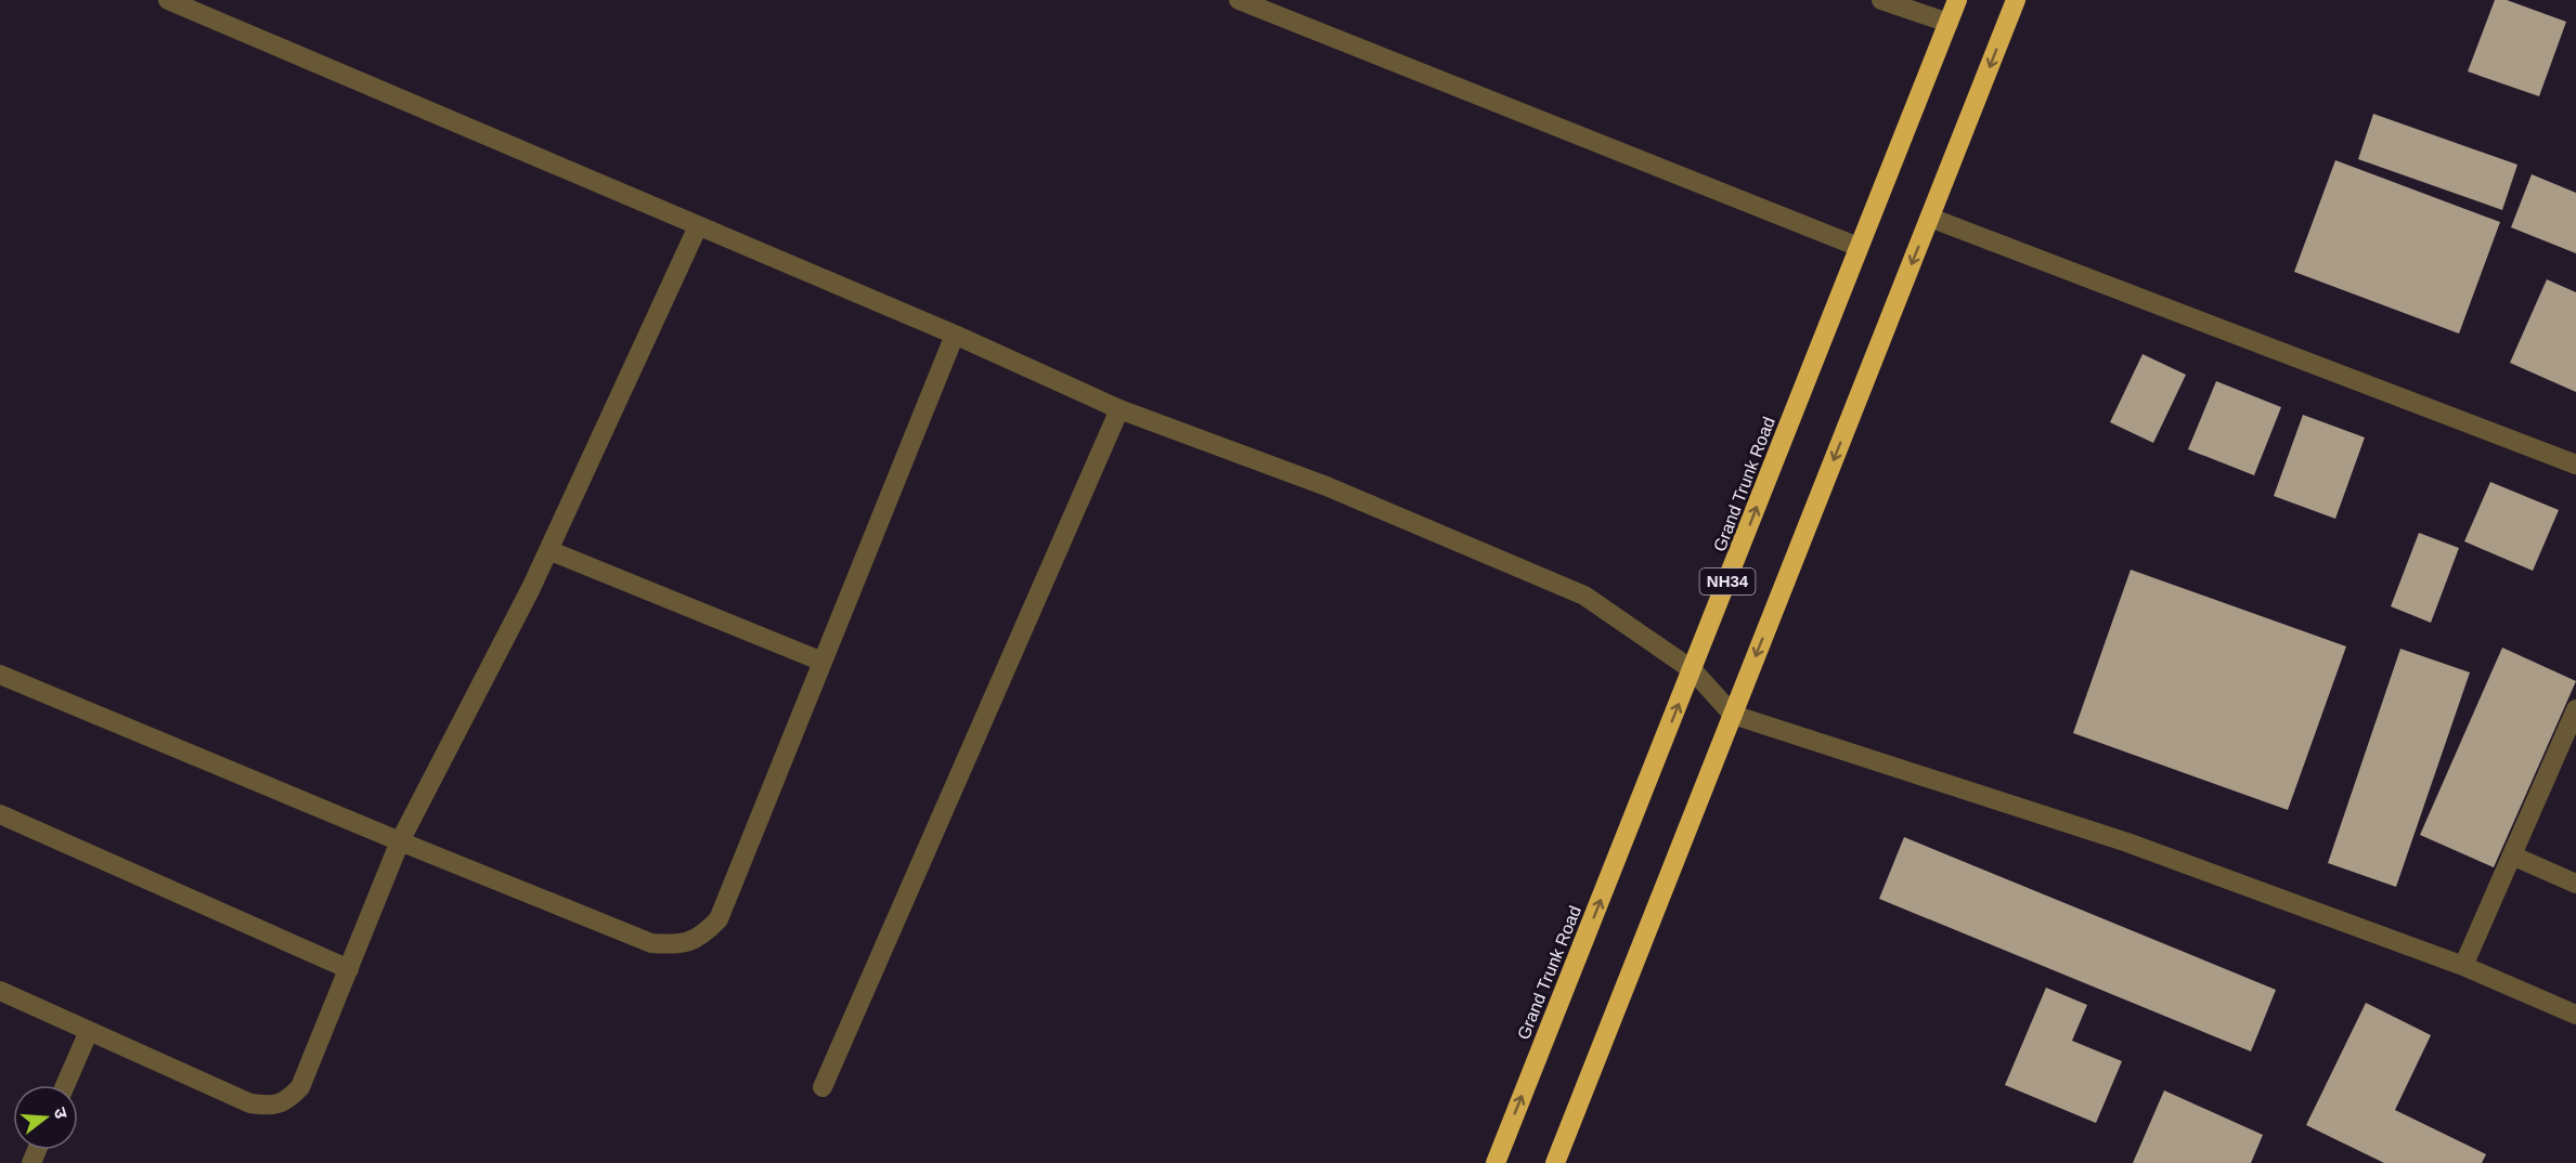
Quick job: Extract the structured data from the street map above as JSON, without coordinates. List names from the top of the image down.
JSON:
{
  "streets": {
    "highway": ["Grand Trunk Road", "NH34"]
  },
  "north": "right"
}
